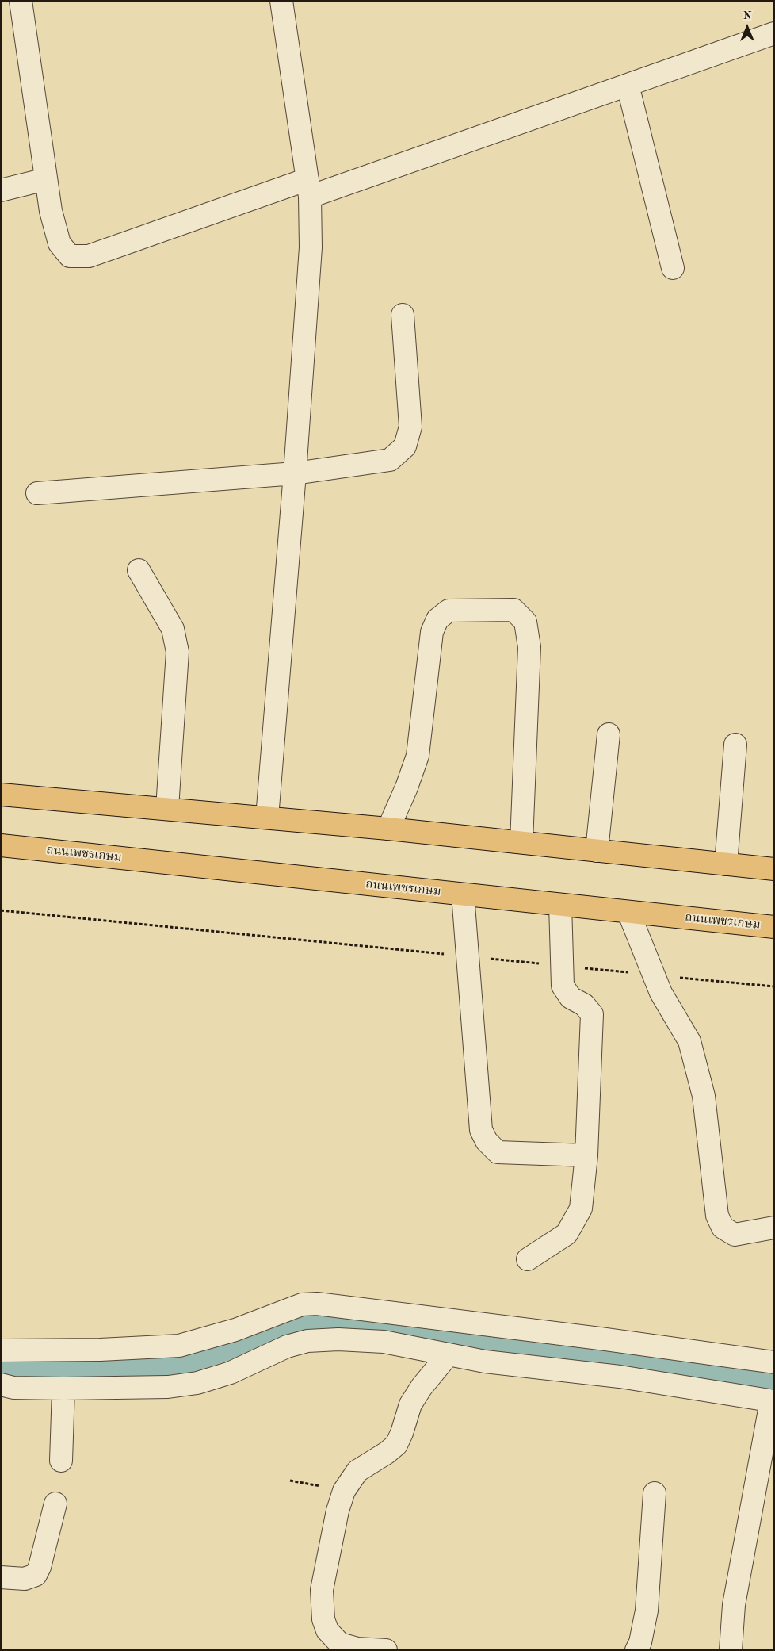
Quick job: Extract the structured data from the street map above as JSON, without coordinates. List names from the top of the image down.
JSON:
{
  "streets": {
    "main road": ["ถนนเพชรเกษม"]
  },
  "north": "top"
}
